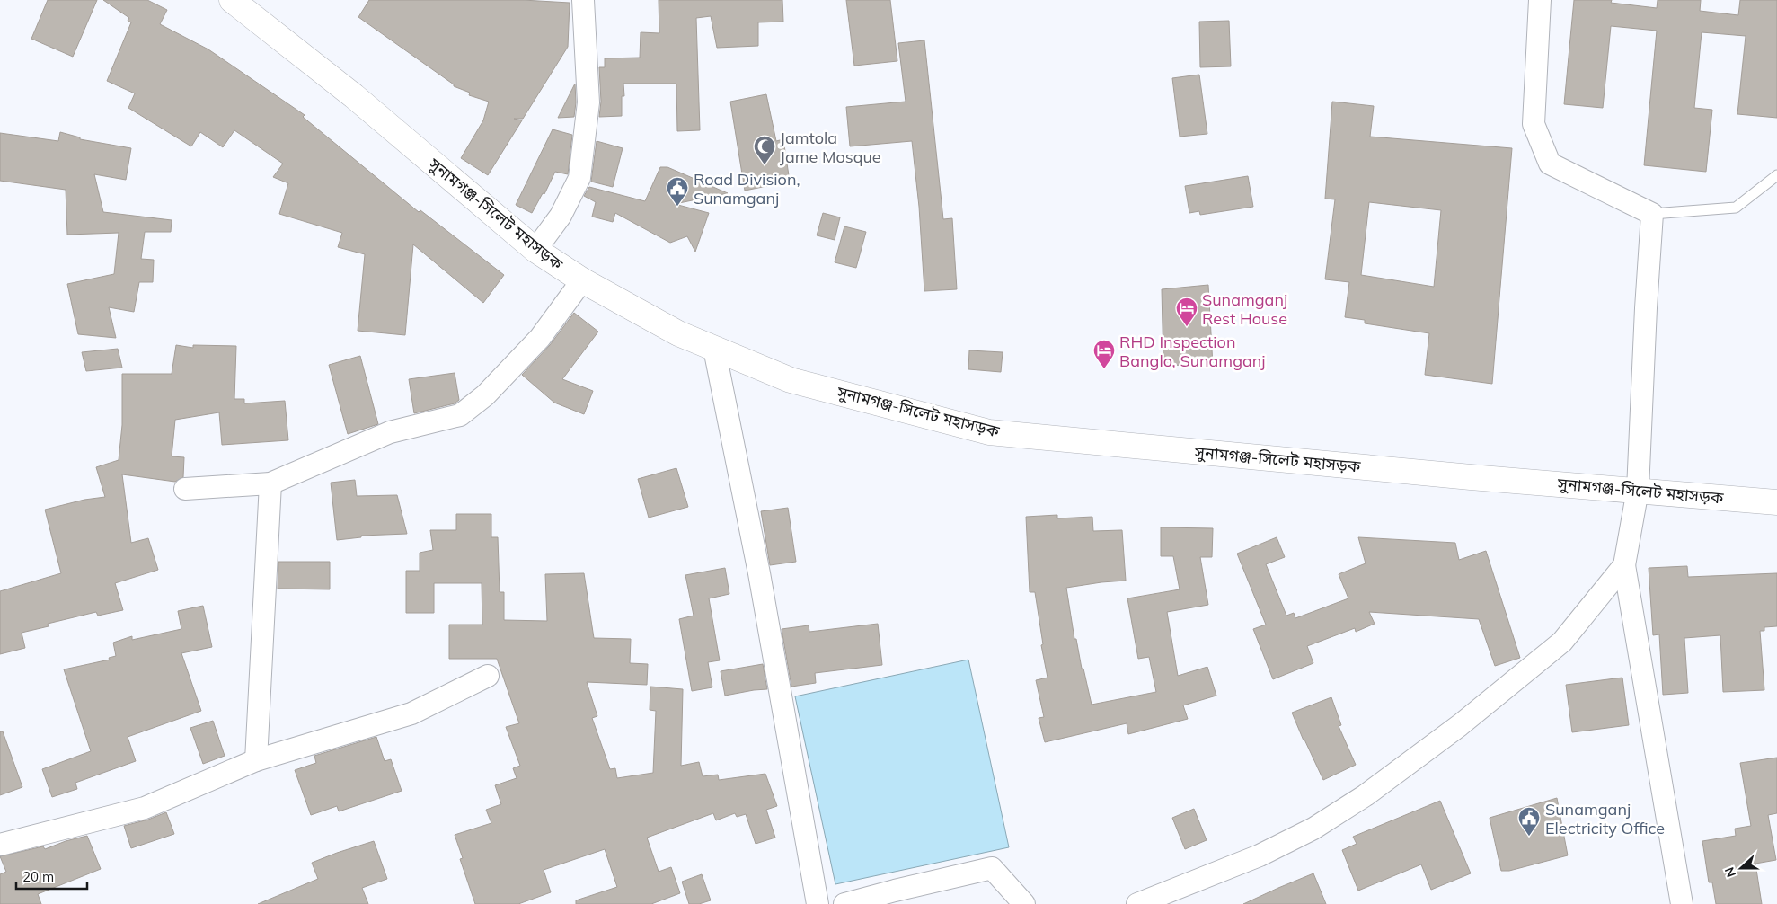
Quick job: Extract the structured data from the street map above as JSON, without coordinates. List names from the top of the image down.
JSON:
{
  "streets": {
    "main road": ["সুনামগঞ্জ-সিলেট মহাসড়ক"]
  },
  "places": {
    "mosque": ["Jamtola Jame Mosque"],
    "public building": ["Road Division, Sunamganj", "Sunamganj Electricity Office"],
    "hotel": ["Sunamganj Rest House", "RHD Inspection Banglo, Sunamganj"]
  },
  "scale_bar": "20 m",
  "north": "left"
}
